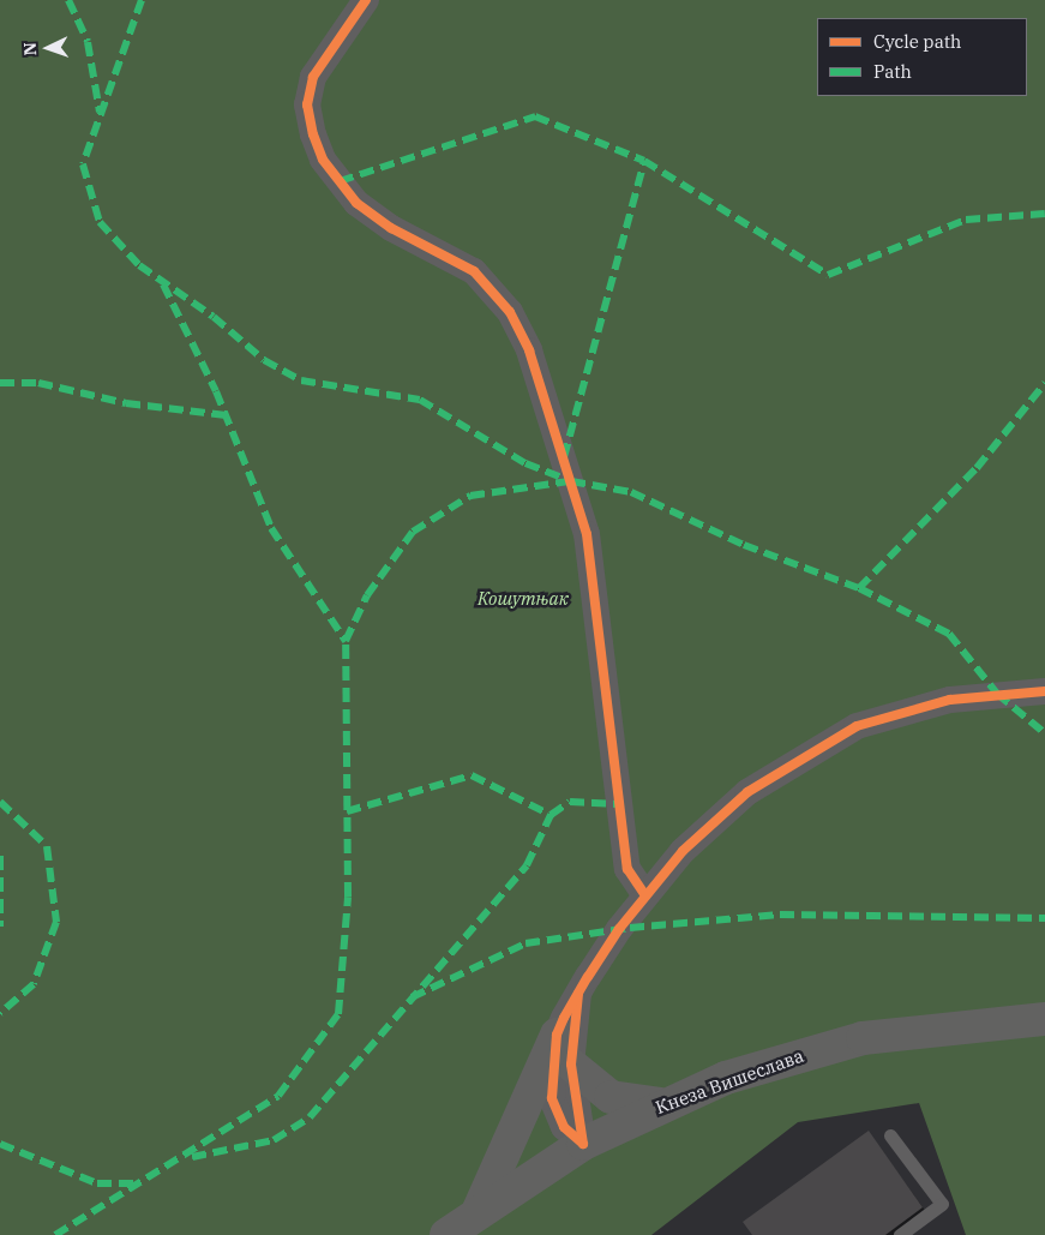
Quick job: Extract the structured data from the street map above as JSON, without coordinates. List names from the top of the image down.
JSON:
{
  "streets": {
    "main road": ["Кнеза Вишеслава"]
  },
  "parks": ["Кошутњак"],
  "legend": ["Cycle path", "Path"],
  "north": "left"
}
